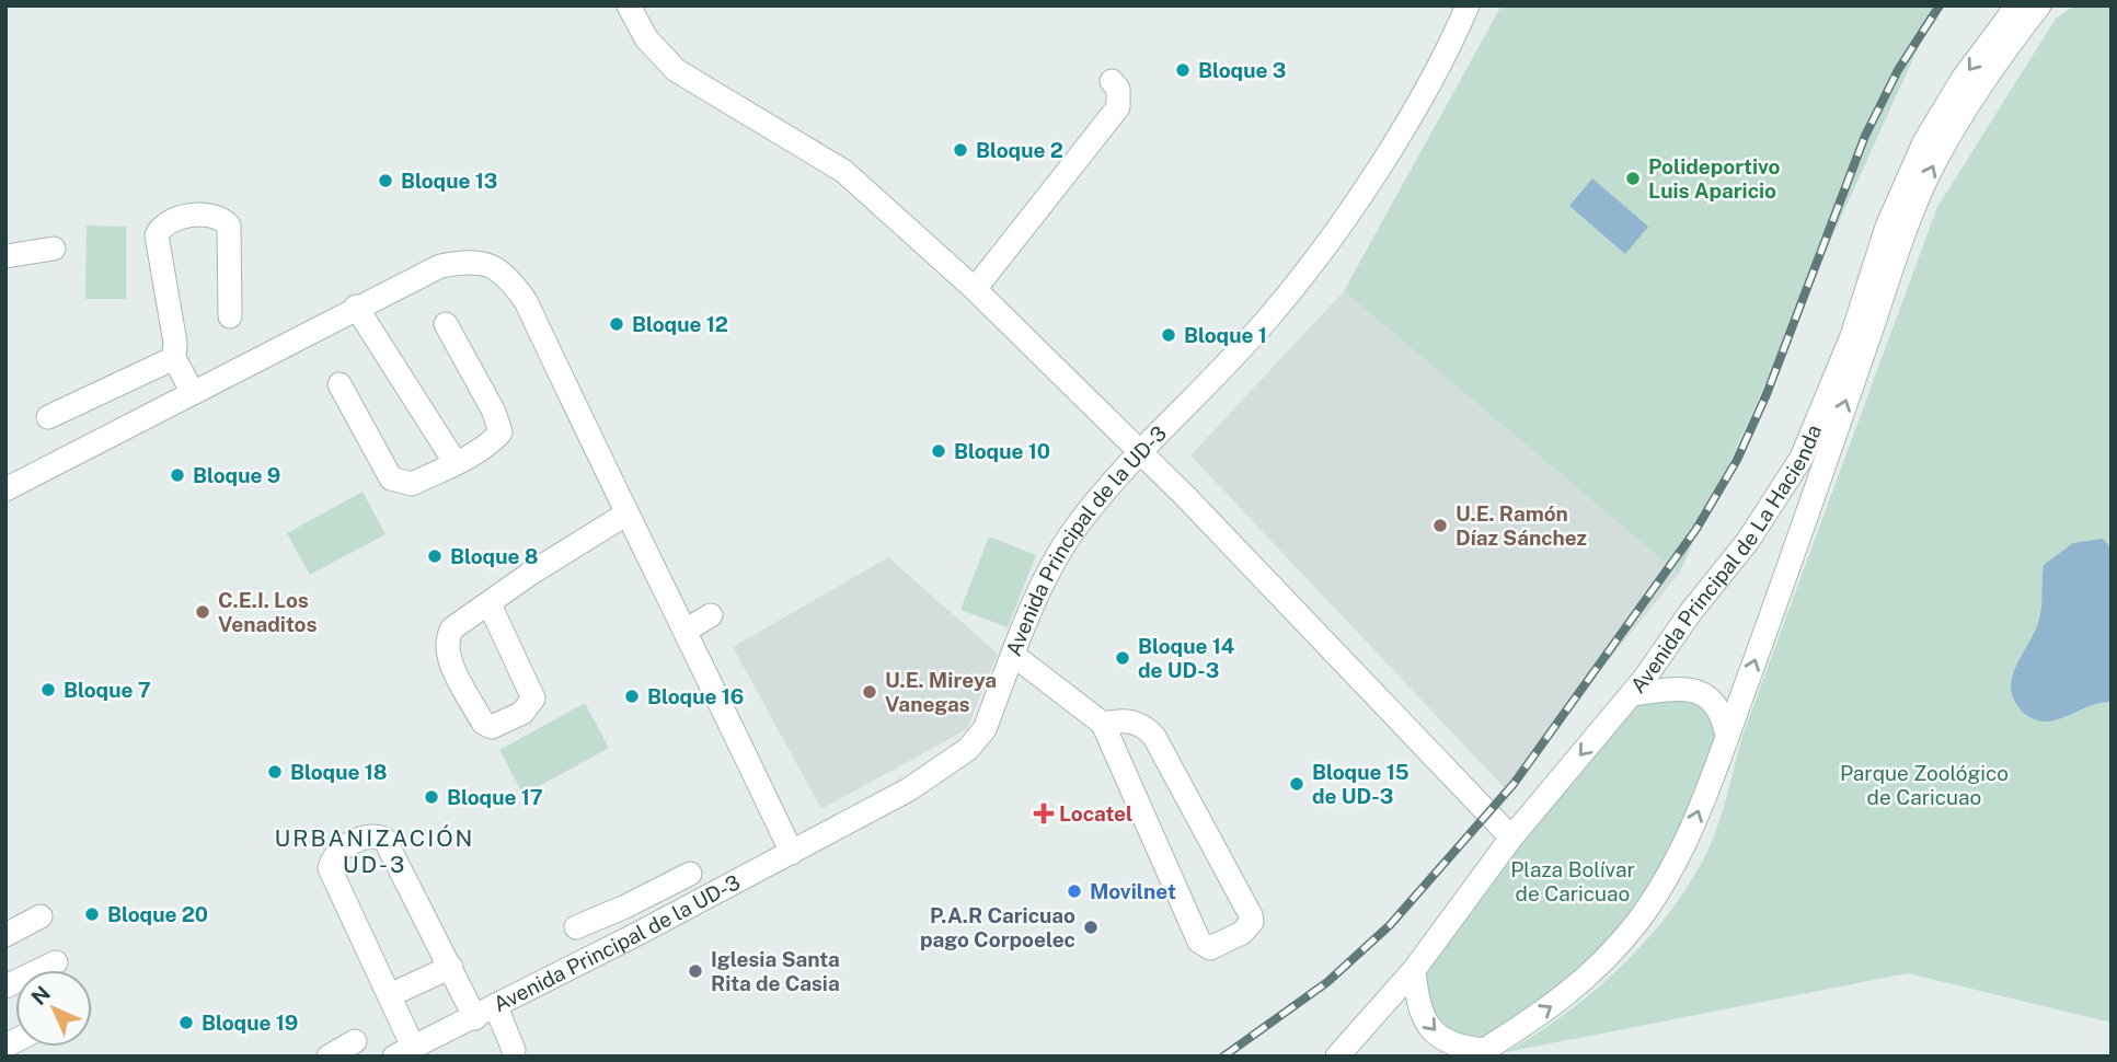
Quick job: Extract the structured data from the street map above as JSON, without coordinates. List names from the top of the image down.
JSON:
{
  "streets": {
    "street": ["Avenida Principal de la UD-3", "Avenida Principal de La Hacienda"]
  },
  "districts": ["URBANIZACIÓN UD-3"],
  "parks": ["Parque Zoológico de Caricuao", "Plaza Bolívar de Caricuao"],
  "places": {
    "other": [
      "Bloque 3",
      "Bloque 2",
      "Polideportivo Luis Aparicio",
      "Bloque 13",
      "Bloque 12",
      "Bloque 1",
      "Bloque 10",
      "Bloque 9",
      "U.E. Ramón Díaz Sánchez",
      "Bloque 8",
      "C.E.I. Los Venaditos",
      "Bloque 14 de UD-3",
      "Bloque 7",
      "U.E. Mireya Vanegas",
      "Bloque 16",
      "Bloque 18",
      "Bloque 15 de UD-3",
      "Bloque 17",
      "Movilnet",
      "Bloque 20",
      "P.A.R Caricuao pago Corpoelec",
      "Iglesia Santa Rita de Casia",
      "Bloque 19"
    ],
    "health": ["Locatel"]
  },
  "north": "top left"
}
